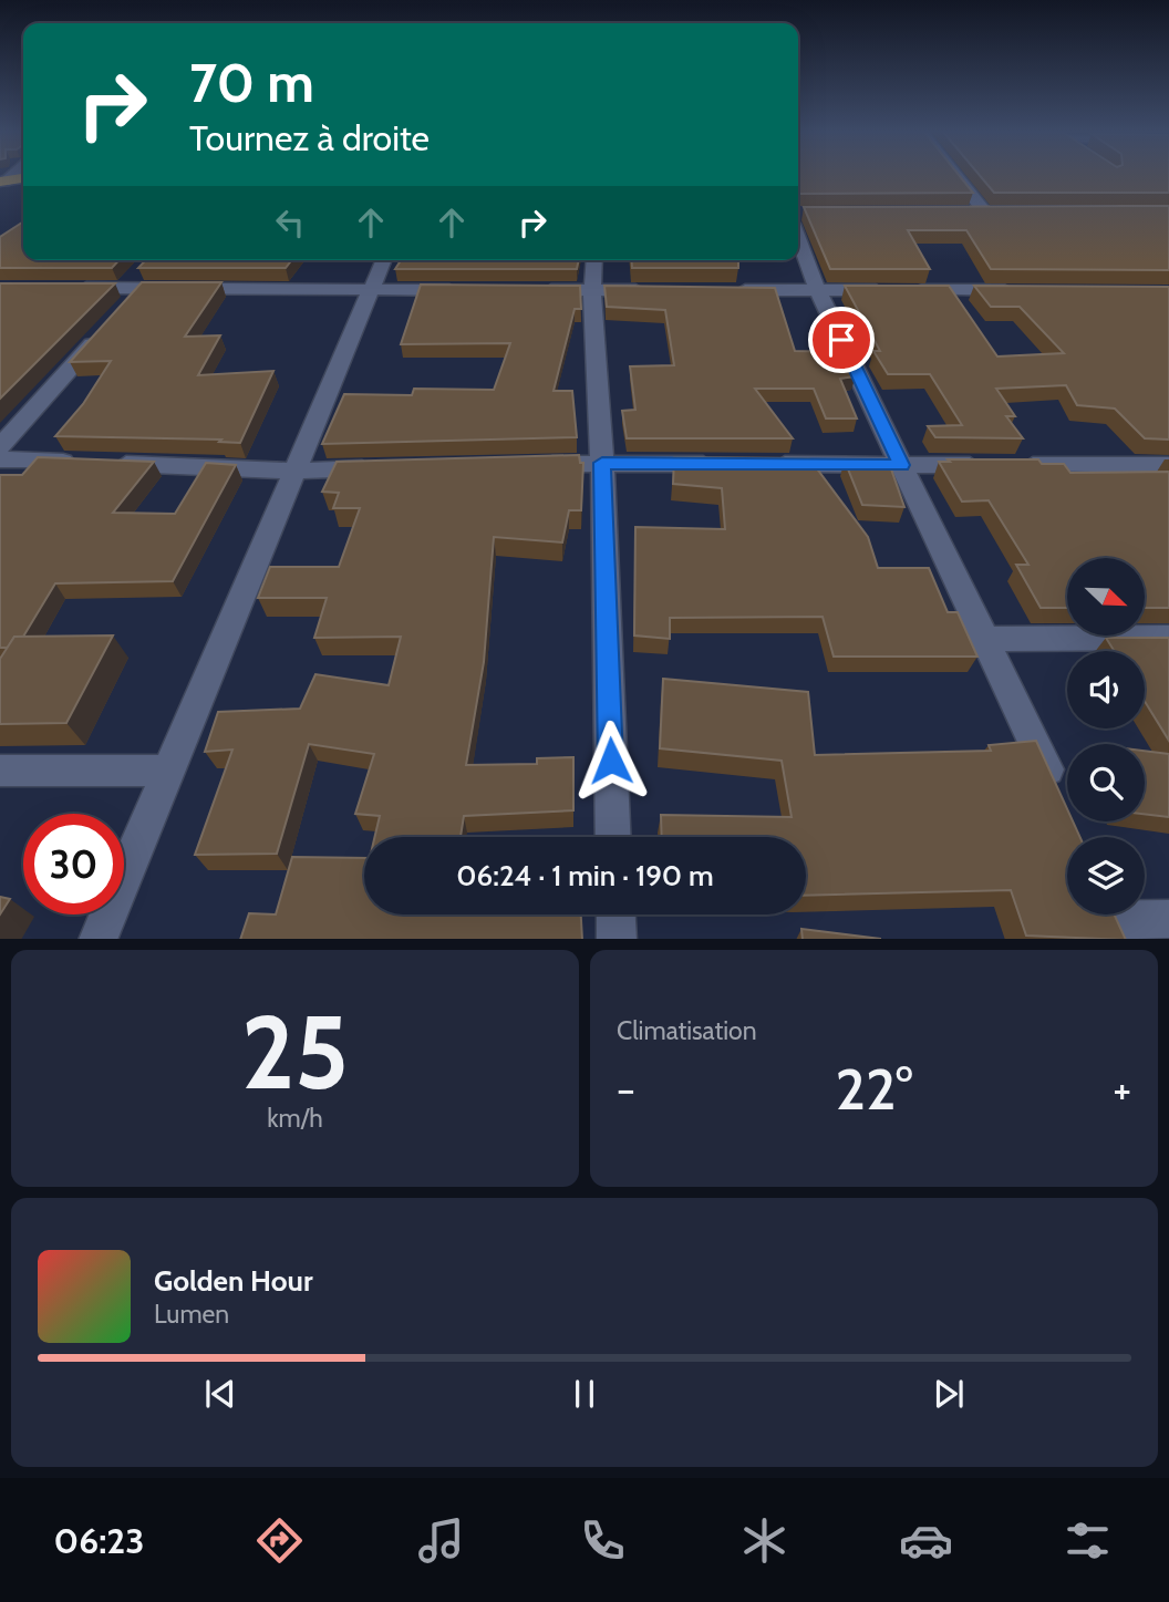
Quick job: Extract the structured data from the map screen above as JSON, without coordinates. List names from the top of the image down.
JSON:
{
  "north": "bottom right",
  "page": {
    "turn": ["70 m", "Tournez à droite"],
    "limit": "30",
    "trip": "06:24 · 1 min · 190 m",
    "tile": [
      ["25", "km/h"],
      "Climatisation"
    ],
    "heat": ["−", "22°", "+"],
    "song": ["Golden Hour", "Lumen"],
    "tabs": "06:23"
  }
}
